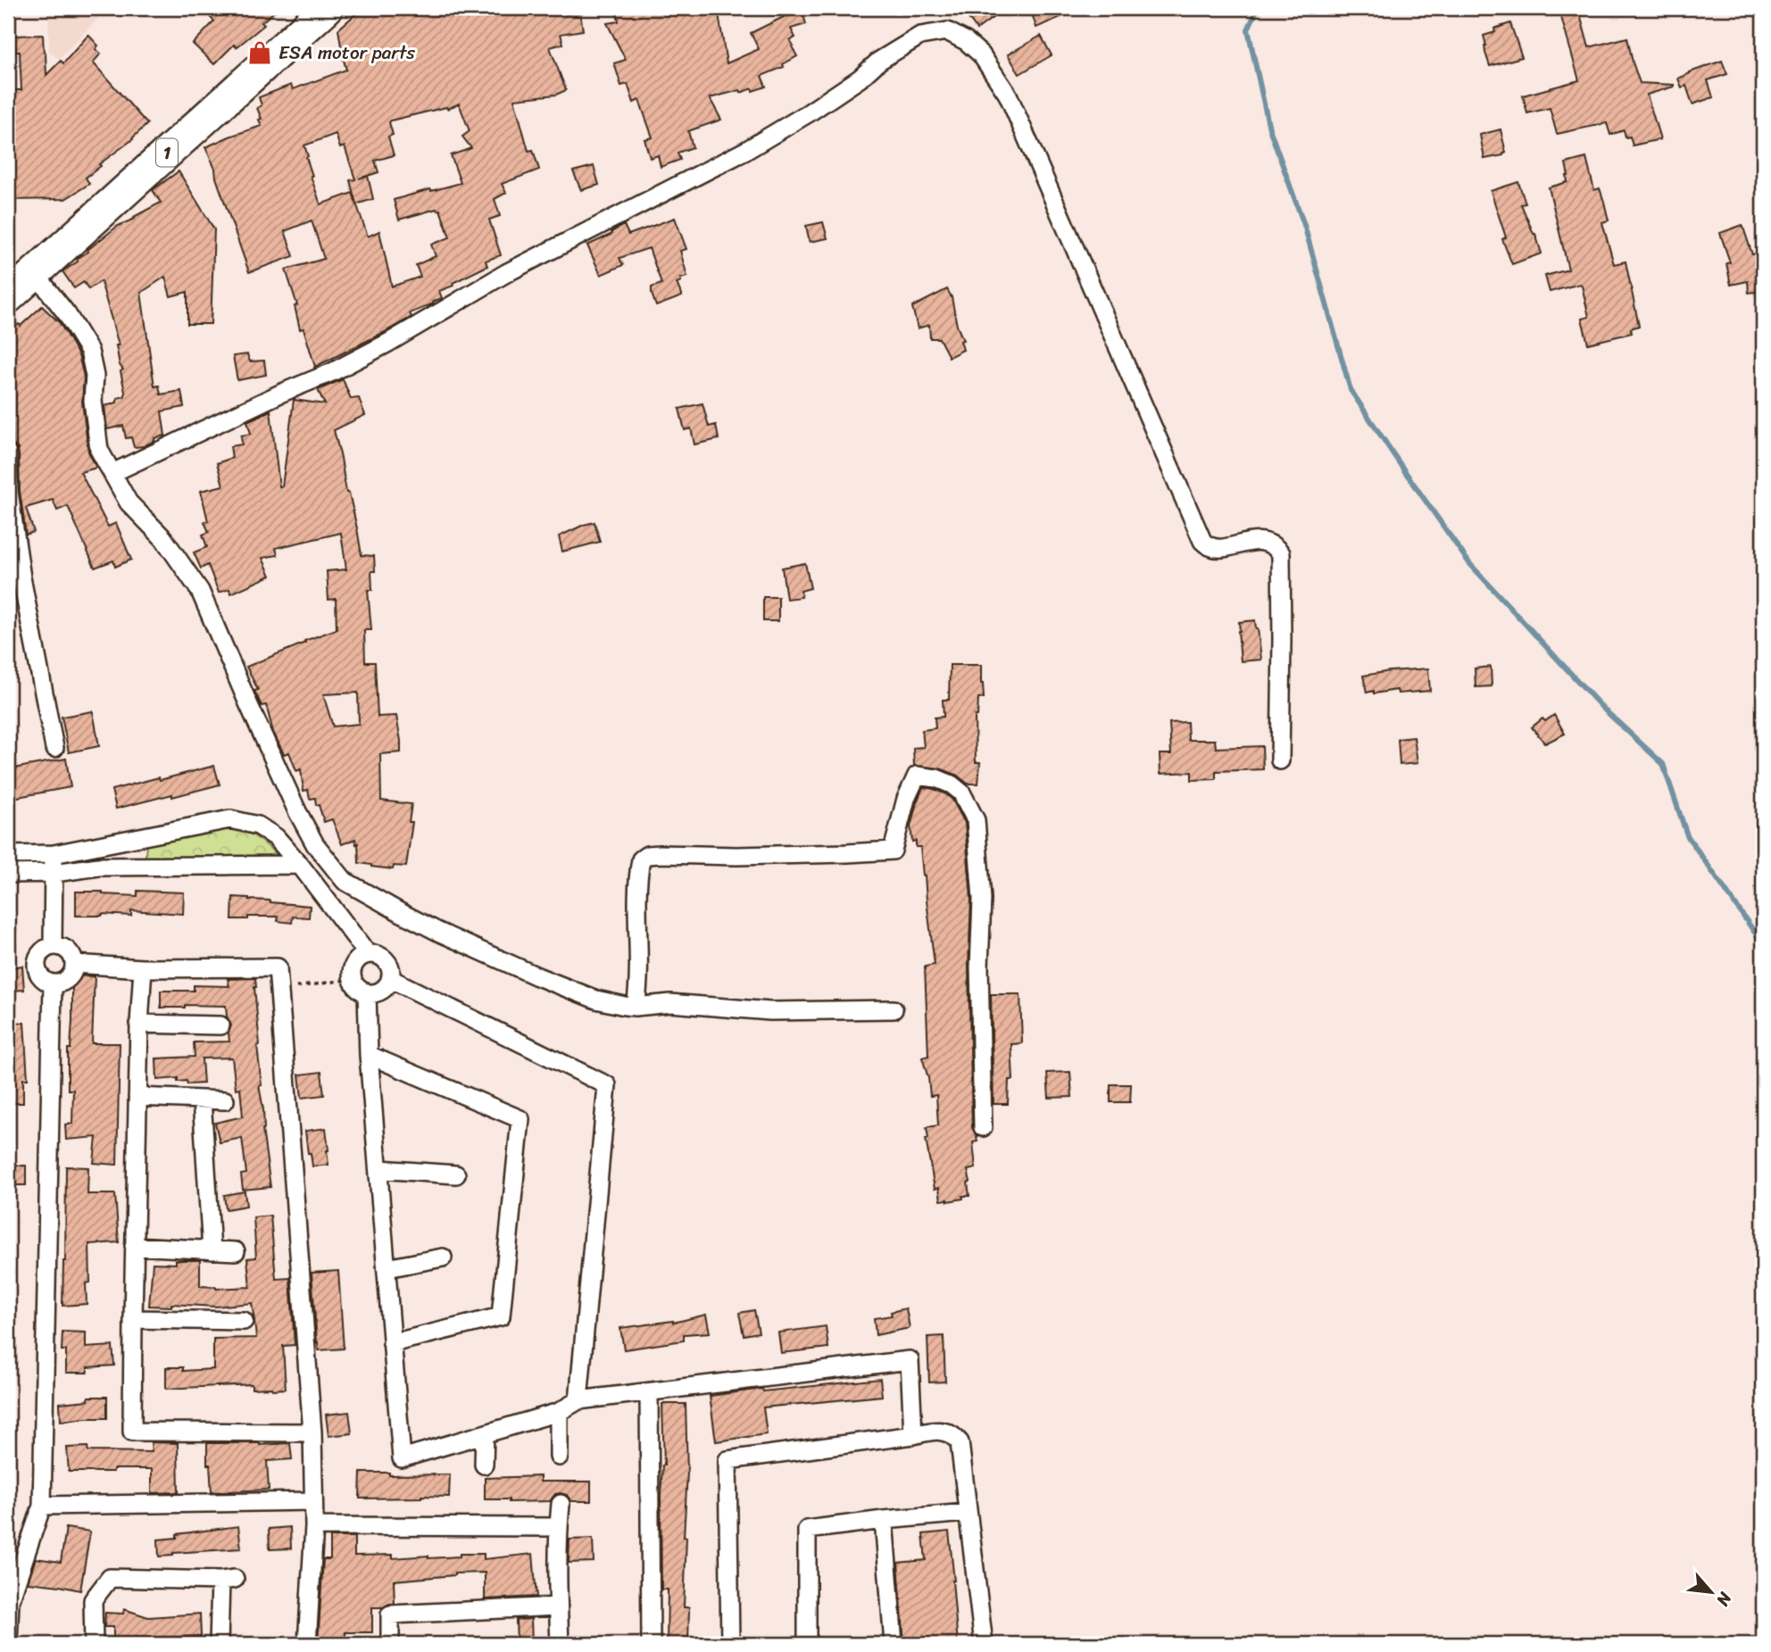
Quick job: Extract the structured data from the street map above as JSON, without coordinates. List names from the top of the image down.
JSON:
{
  "streets": {
    "highway": ["1"]
  },
  "places": {
    "shop": ["ESA motor parts"]
  },
  "north": "bottom right"
}
